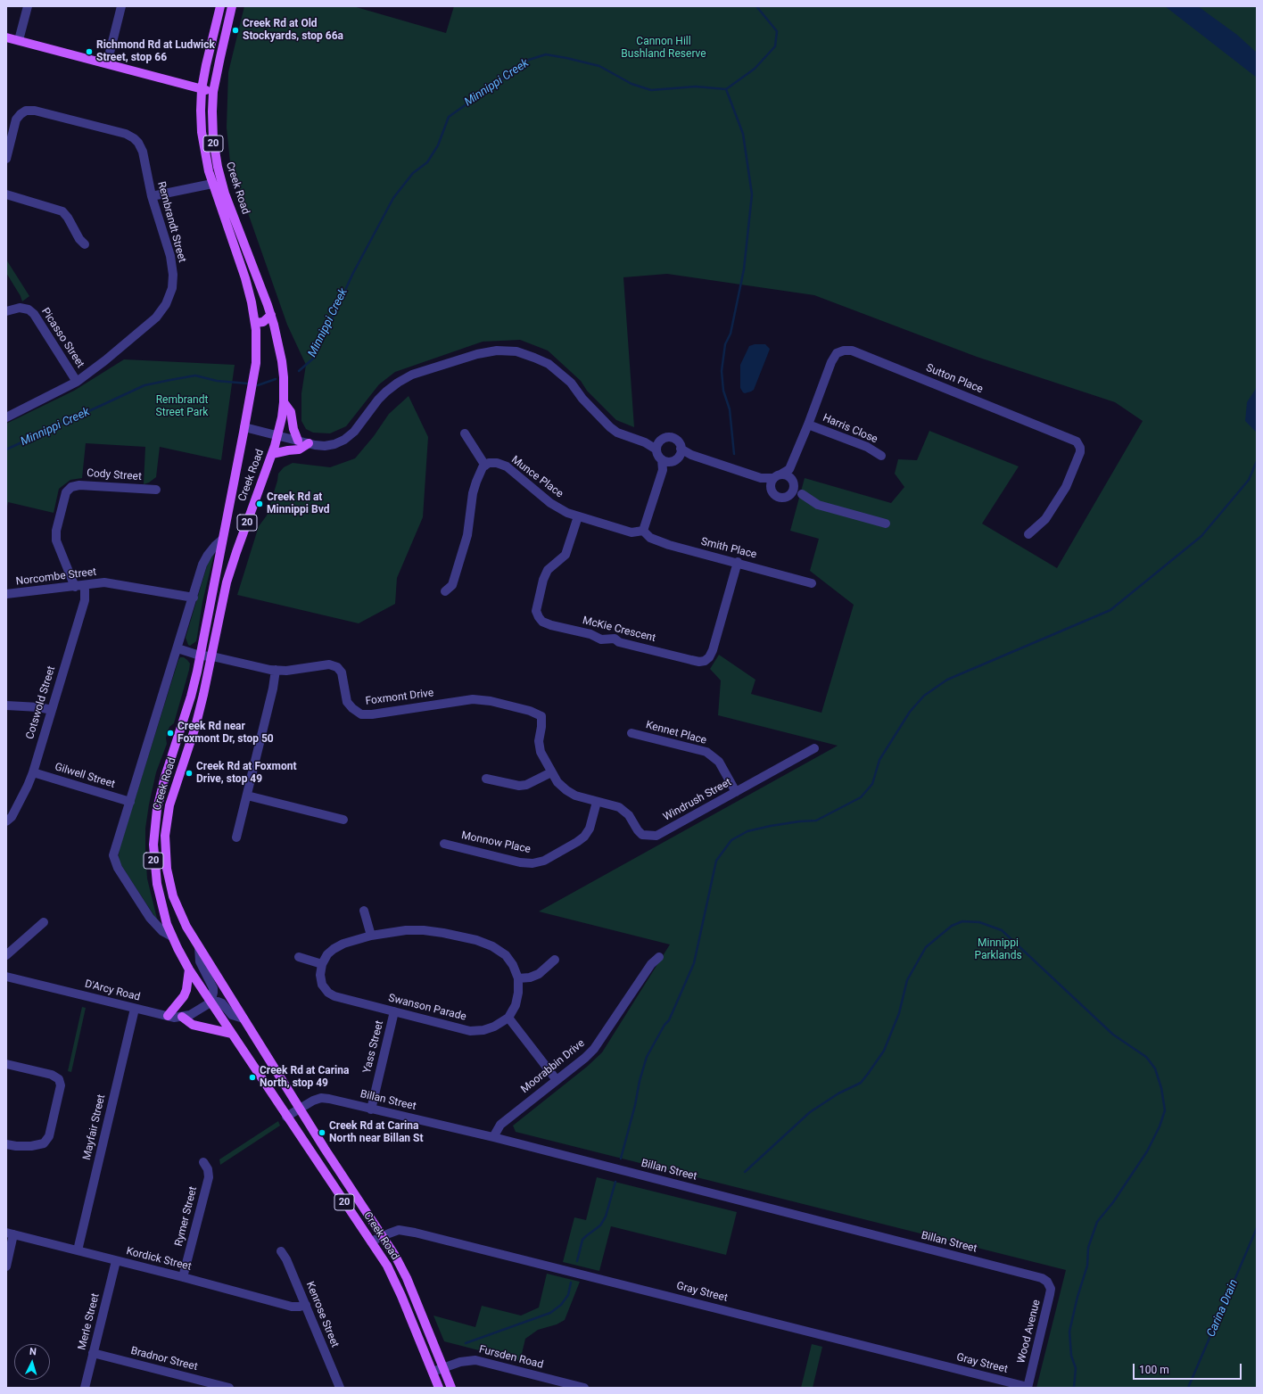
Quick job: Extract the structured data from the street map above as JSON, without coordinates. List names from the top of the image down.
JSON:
{
  "streets": {
    "main road": ["20", "Creek Road"],
    "street": [
      "Rembrandt Street",
      "Picasso Street",
      "Sutton Place",
      "Harris Close",
      "Cody Street",
      "Munce Place",
      "Smith Place",
      "Norcombe Street",
      "McKie Crescent",
      "Foxmont Drive",
      "Cotswold Street",
      "Kennet Place",
      "Gilwell Street",
      "Windrush Street",
      "Monnow Place",
      "D'Arcy Road",
      "Swanson Parade",
      "Yass Street",
      "Moorabbin Drive",
      "Billan Street",
      "Mayfair Street",
      "Rymer Street",
      "Kordick Street",
      "Gray Street",
      "Kenrose Street",
      "Merle Street",
      "Wood Avenue",
      "Fursden Road",
      "Bradnor Street"
    ]
  },
  "crossings": [
    ["Creek Road", "Norcombe Street"],
    ["Creek Road", "Foxmont Drive"],
    ["Creek Road", "Gilwell Street"],
    ["Creek Road", "D'Arcy Road"],
    ["Creek Road", "Billan Street"],
    ["Creek Road", "Gray Street"],
    ["Creek Road", "Fursden Road"],
    ["Rembrandt Street", "Picasso Street"],
    ["Sutton Place", "Harris Close"],
    ["Cody Street", "Norcombe Street"],
    ["Munce Place", "Smith Place"],
    ["Munce Place", "McKie Crescent"],
    ["Smith Place", "McKie Crescent"],
    ["Norcombe Street", "Cotswold Street"],
    ["Foxmont Drive", "Windrush Street"],
    ["Foxmont Drive", "Monnow Place"],
    ["Cotswold Street", "Gilwell Street"],
    ["Kennet Place", "Windrush Street"],
    ["Windrush Street", "Monnow Place"],
    ["D'Arcy Road", "Mayfair Street"],
    ["Swanson Parade", "Yass Street"],
    ["Yass Street", "Billan Street"],
    ["Moorabbin Drive", "Billan Street"],
    ["Billan Street", "Wood Avenue"],
    ["Mayfair Street", "Kordick Street"],
    ["Rymer Street", "Kordick Street"],
    ["Kordick Street", "Kenrose Street"],
    ["Kordick Street", "Merle Street"],
    ["Gray Street", "Wood Avenue"],
    ["Merle Street", "Bradnor Street"]
  ],
  "water": ["Minnippi Creek", "Carina Drain"],
  "parks": ["Cannon Hill Bushland Reserve", "Rembrandt Street Park", "Minnippi Parklands"],
  "places": [
    "Creek Rd at Old Stockyards, stop 66a",
    "Richmond Rd at Ludwick Street, stop 66",
    "Creek Rd at Minnippi Bvd",
    "Creek Rd near Foxmont Dr, stop 50",
    "Creek Rd at Foxmont Drive, stop 49",
    "Creek Rd at Carina North, stop 49",
    "Creek Rd at Carina North near Billan St"
  ],
  "scale_bar": "100 m",
  "north": "top"
}
